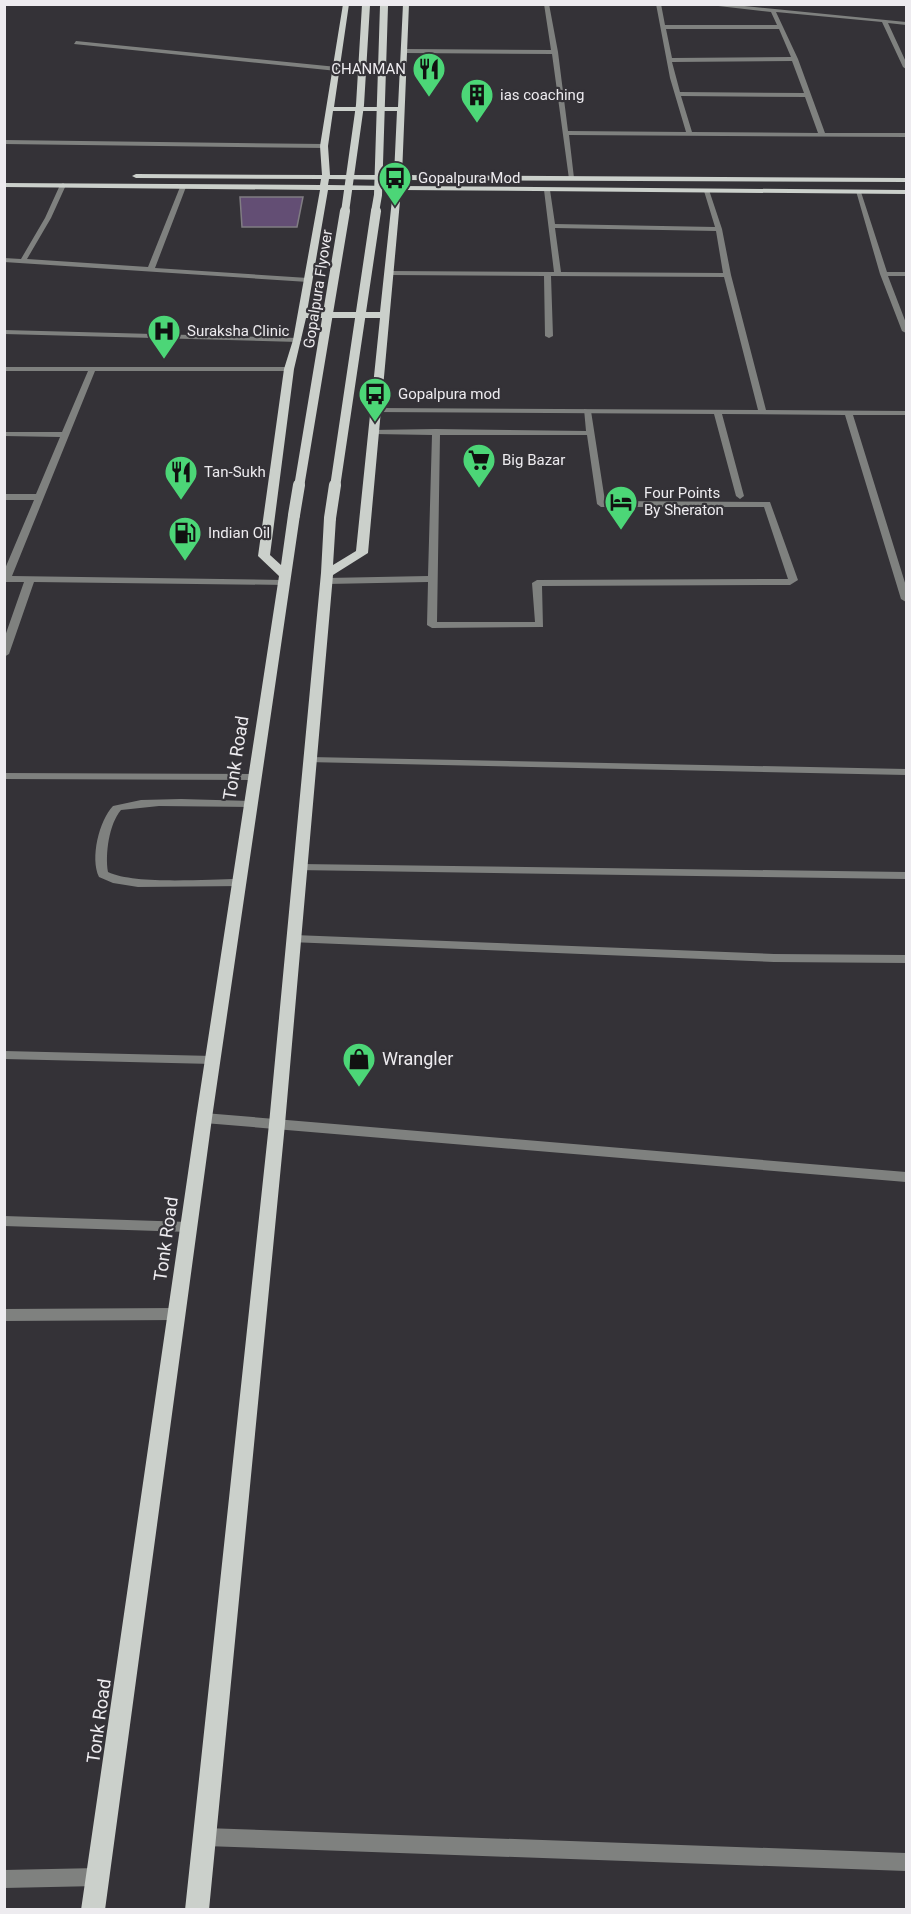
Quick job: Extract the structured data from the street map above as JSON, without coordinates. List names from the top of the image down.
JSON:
{
  "streets": {
    "main road": ["Gopalpura Flyover", "Tonk Road"]
  },
  "crossings": [
    ["Gopalpura Flyover", "Tonk Road"]
  ],
  "places": {
    "restaurant": ["CHANMAN", "Tan-Sukh"],
    "building": ["ias coaching"],
    "bus stop": ["Gopalpura Mod", "Gopalpura mod"],
    "hospital": ["Suraksha Clinic"],
    "supermarket": ["Big Bazar"],
    "hotel": ["Four Points By Sheraton"],
    "fuel station": ["Indian Oil"],
    "shop": ["Wrangler"]
  }
}
